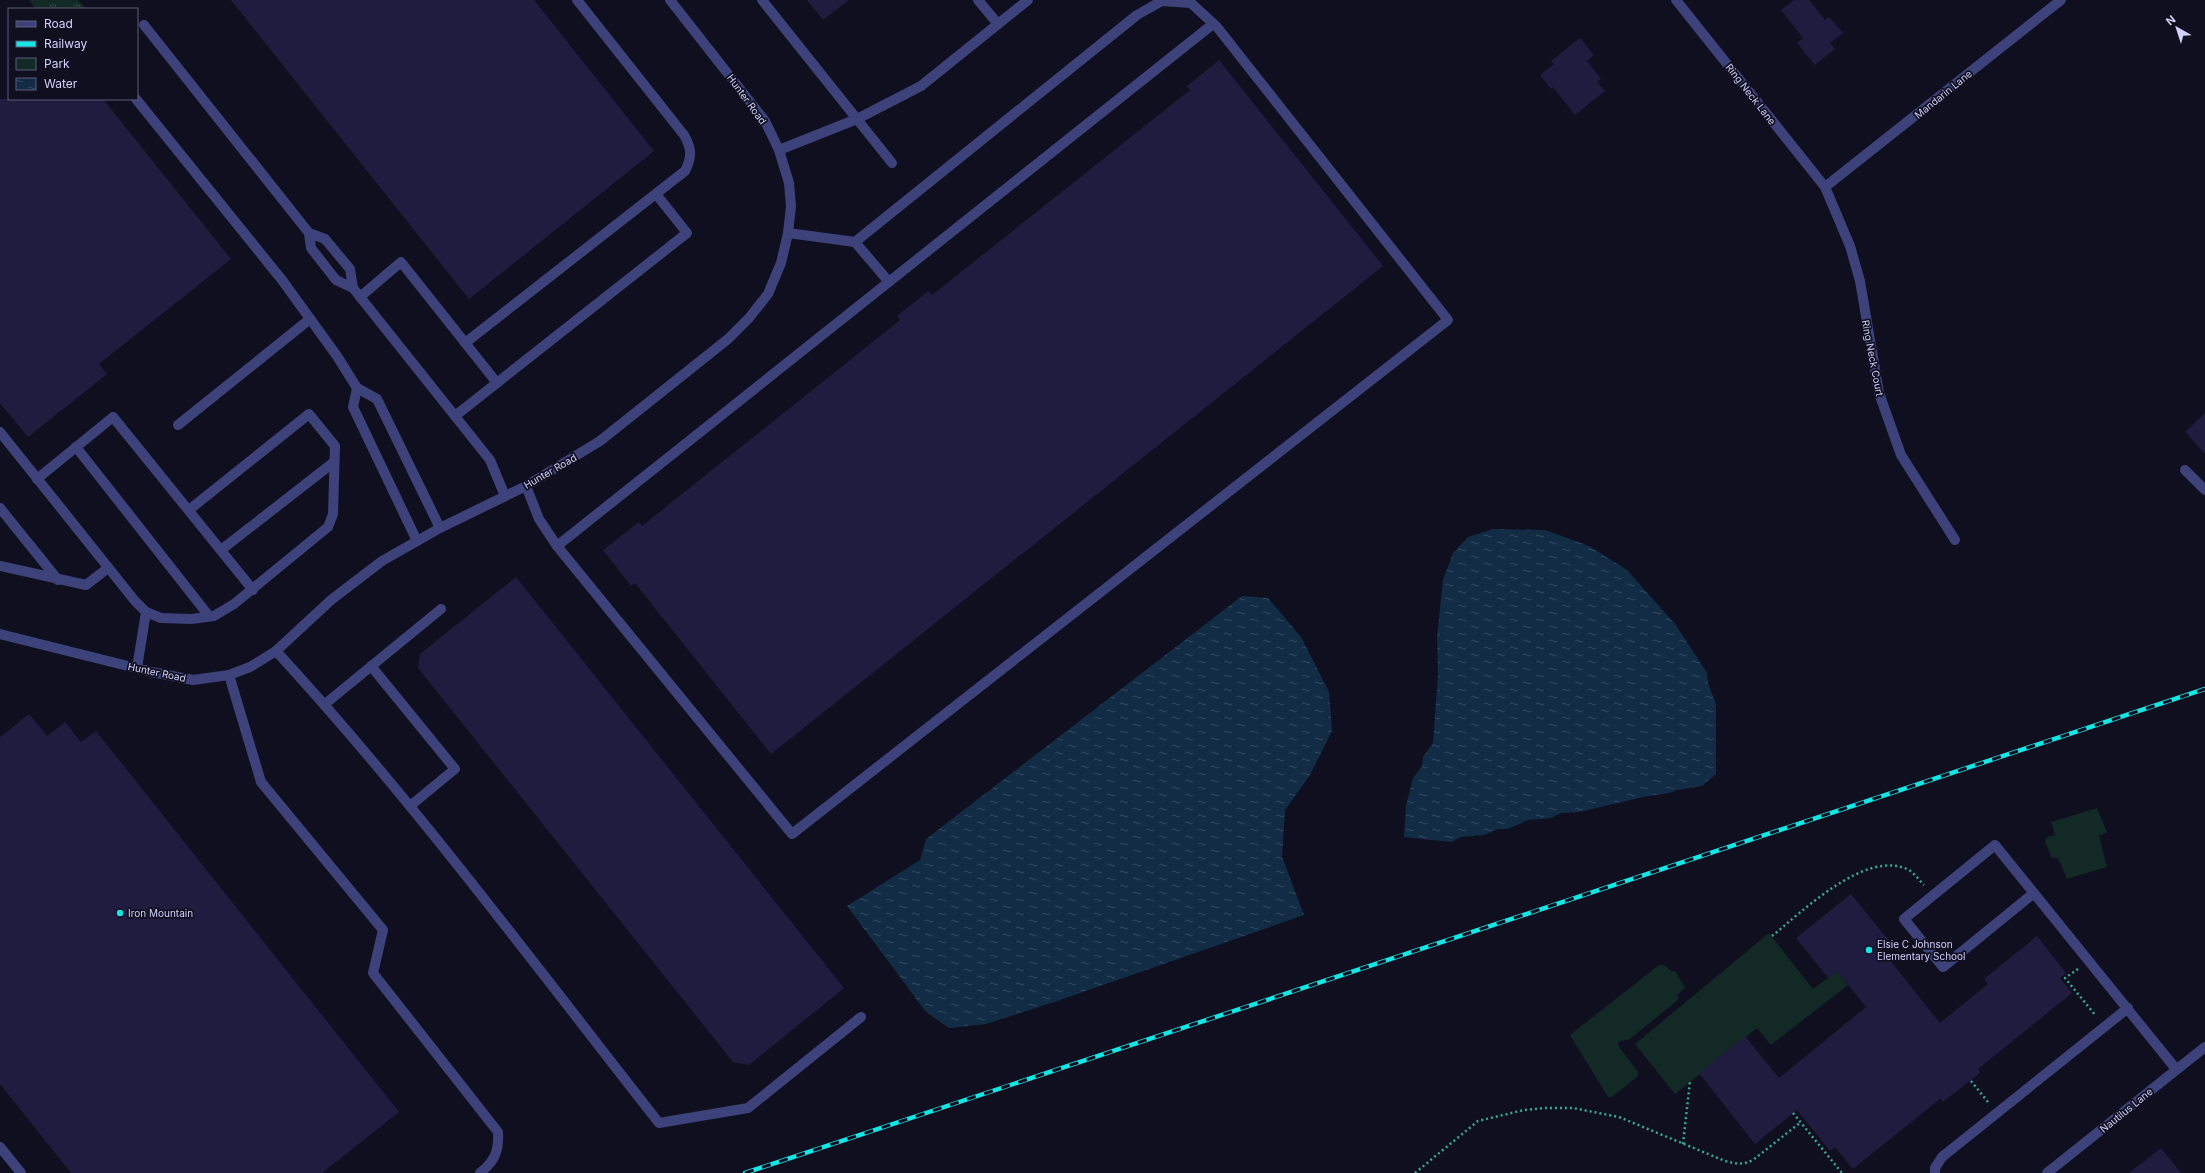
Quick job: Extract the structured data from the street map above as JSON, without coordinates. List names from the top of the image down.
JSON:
{
  "streets": {
    "street": [
      "Ring Neck Lane",
      "Mandarin Lane",
      "Hunter Road",
      "Ring Neck Court",
      "Nautilus Lane"
    ]
  },
  "crossings": [
    ["Ring Neck Lane", "Mandarin Lane"],
    ["Ring Neck Lane", "Ring Neck Court"],
    ["Mandarin Lane", "Ring Neck Court"]
  ],
  "places": ["Iron Mountain", "Elsie C Johnson Elementary School"],
  "legend": [
    "Road",
    "Railway",
    "Park",
    "Water"
  ],
  "north": "top left"
}
